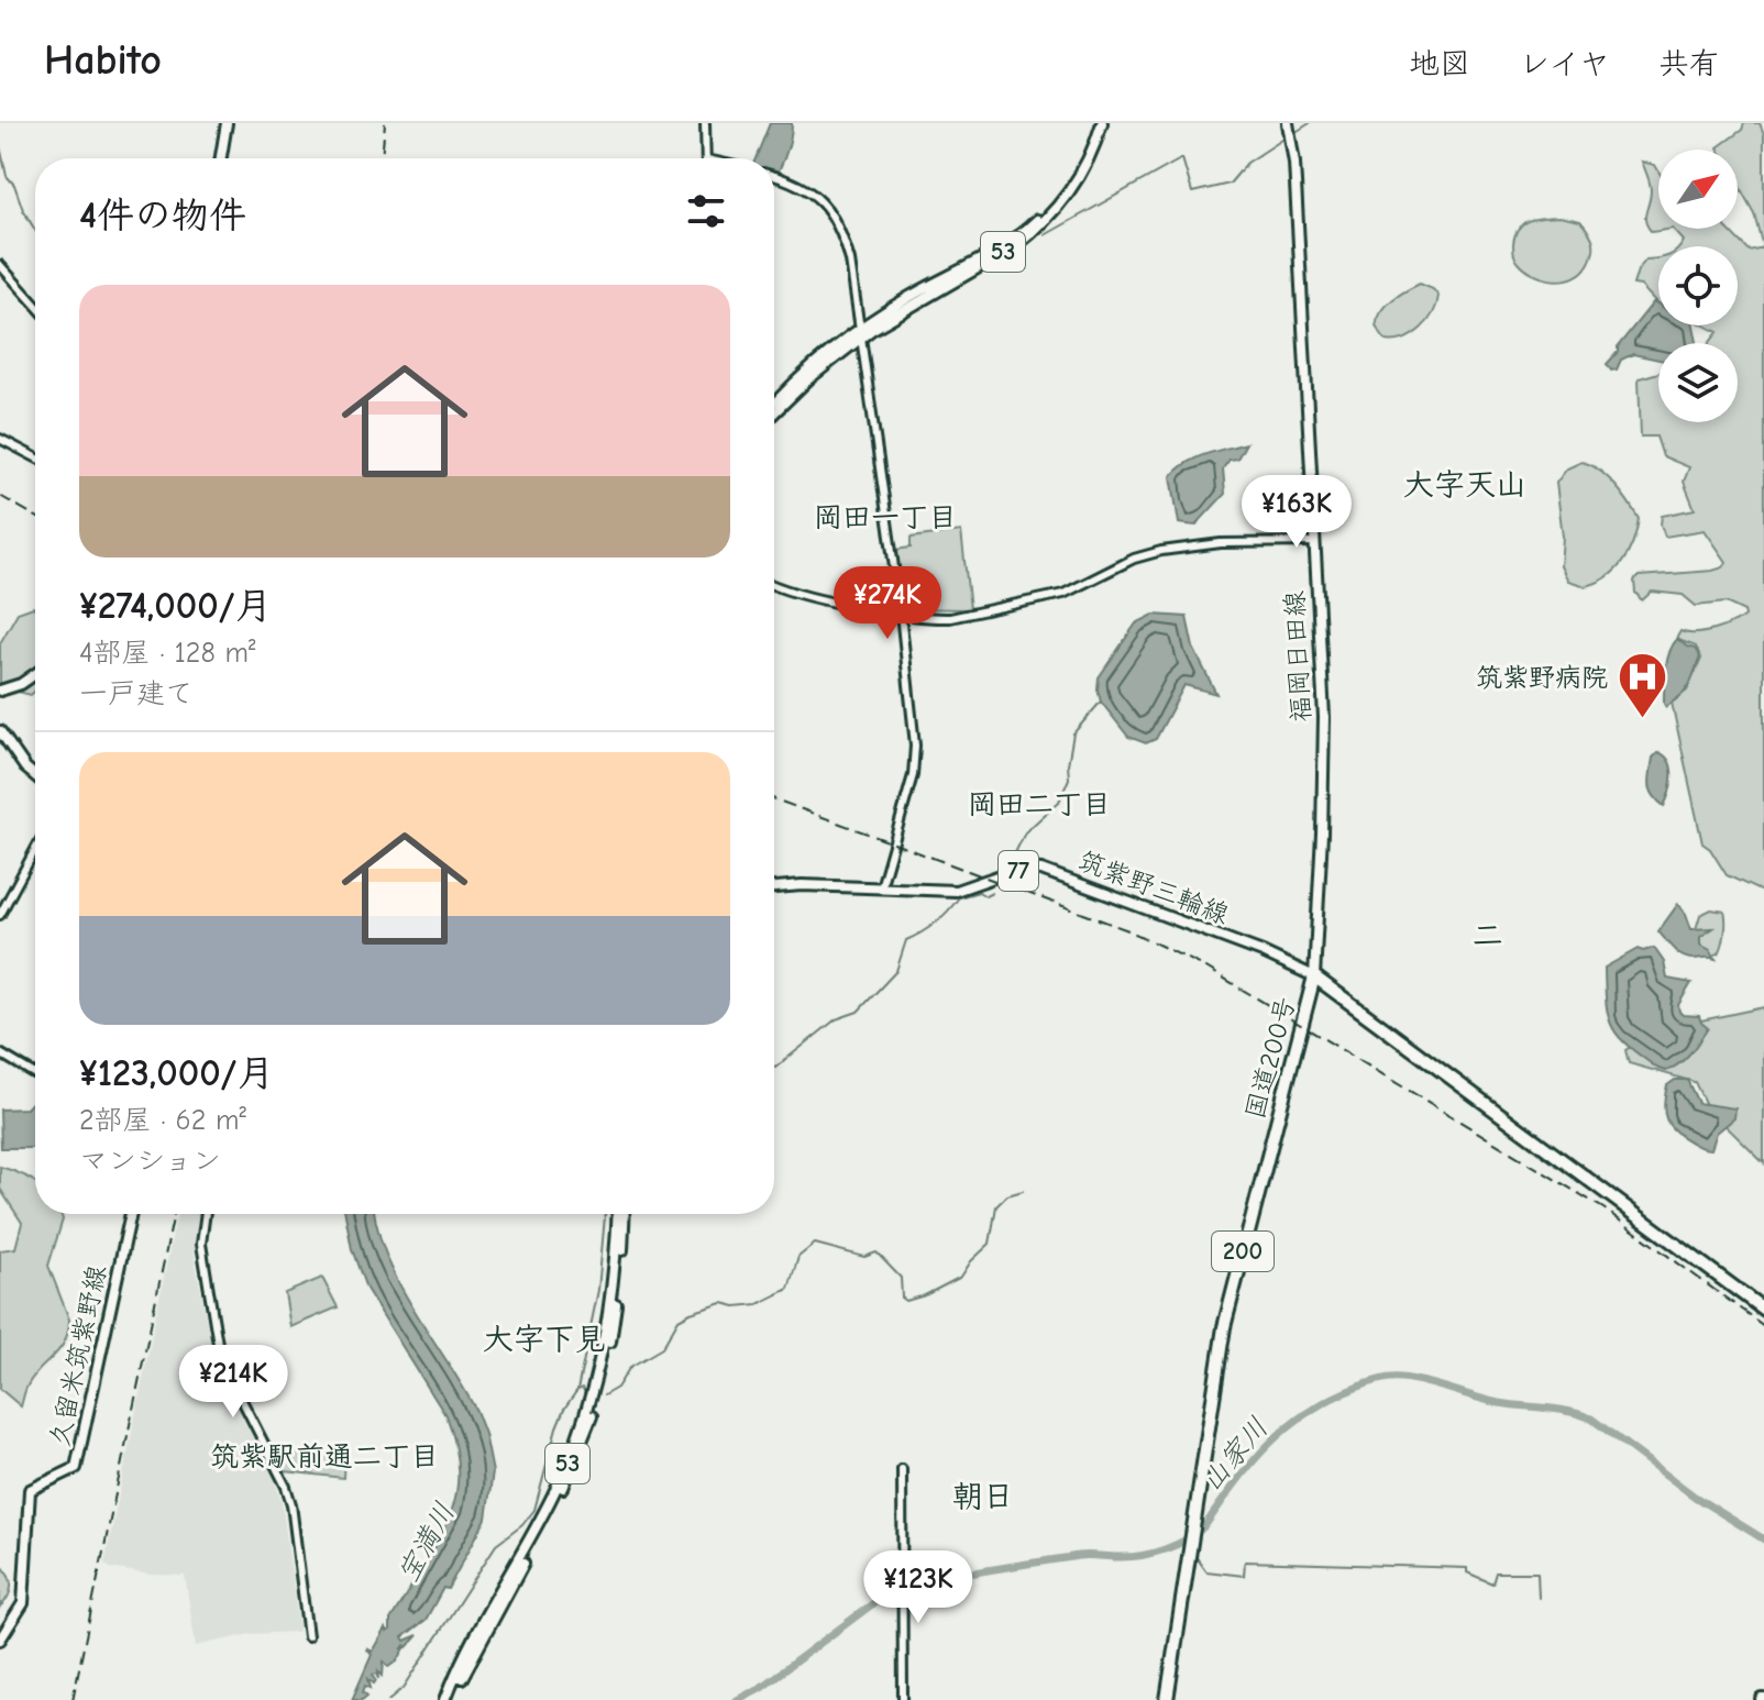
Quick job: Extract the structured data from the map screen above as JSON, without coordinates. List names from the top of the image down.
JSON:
{
  "streets": {
    "highway": ["国道200号", "200"],
    "main road": [
      "53",
      "福岡日田線",
      "77",
      "筑紫野三輪線",
      "久留米筑紫野線"
    ]
  },
  "crossings": [
    ["福岡日田線", "筑紫野三輪線"],
    ["福岡日田線", "国道200号"],
    ["筑紫野三輪線", "国道200号"]
  ],
  "districts": [
    "大字天山",
    "岡田一丁目",
    "岡田二丁目",
    "二",
    "大字下見",
    "筑紫駅前通二丁目",
    "朝日"
  ],
  "water": ["山家川", "宝満川"],
  "places": {
    "hospital": ["筑紫野病院"]
  },
  "north": "top right",
  "page": {
    "header": "Habito",
    "nav": ["地図", "レイヤ", "共有"],
    "heading": "4件の物件",
    "list": [
      {
        "name": "¥274,000/月",
        "note": "4部屋 · 128 m² · 一戸建て"
      },
      {
        "name": "¥123,000/月",
        "note": "2部屋 · 62 m² · マンション"
      }
    ],
    "price": [
      "¥163K",
      "¥274K",
      "¥214K",
      "¥123K"
    ]
  }
}
